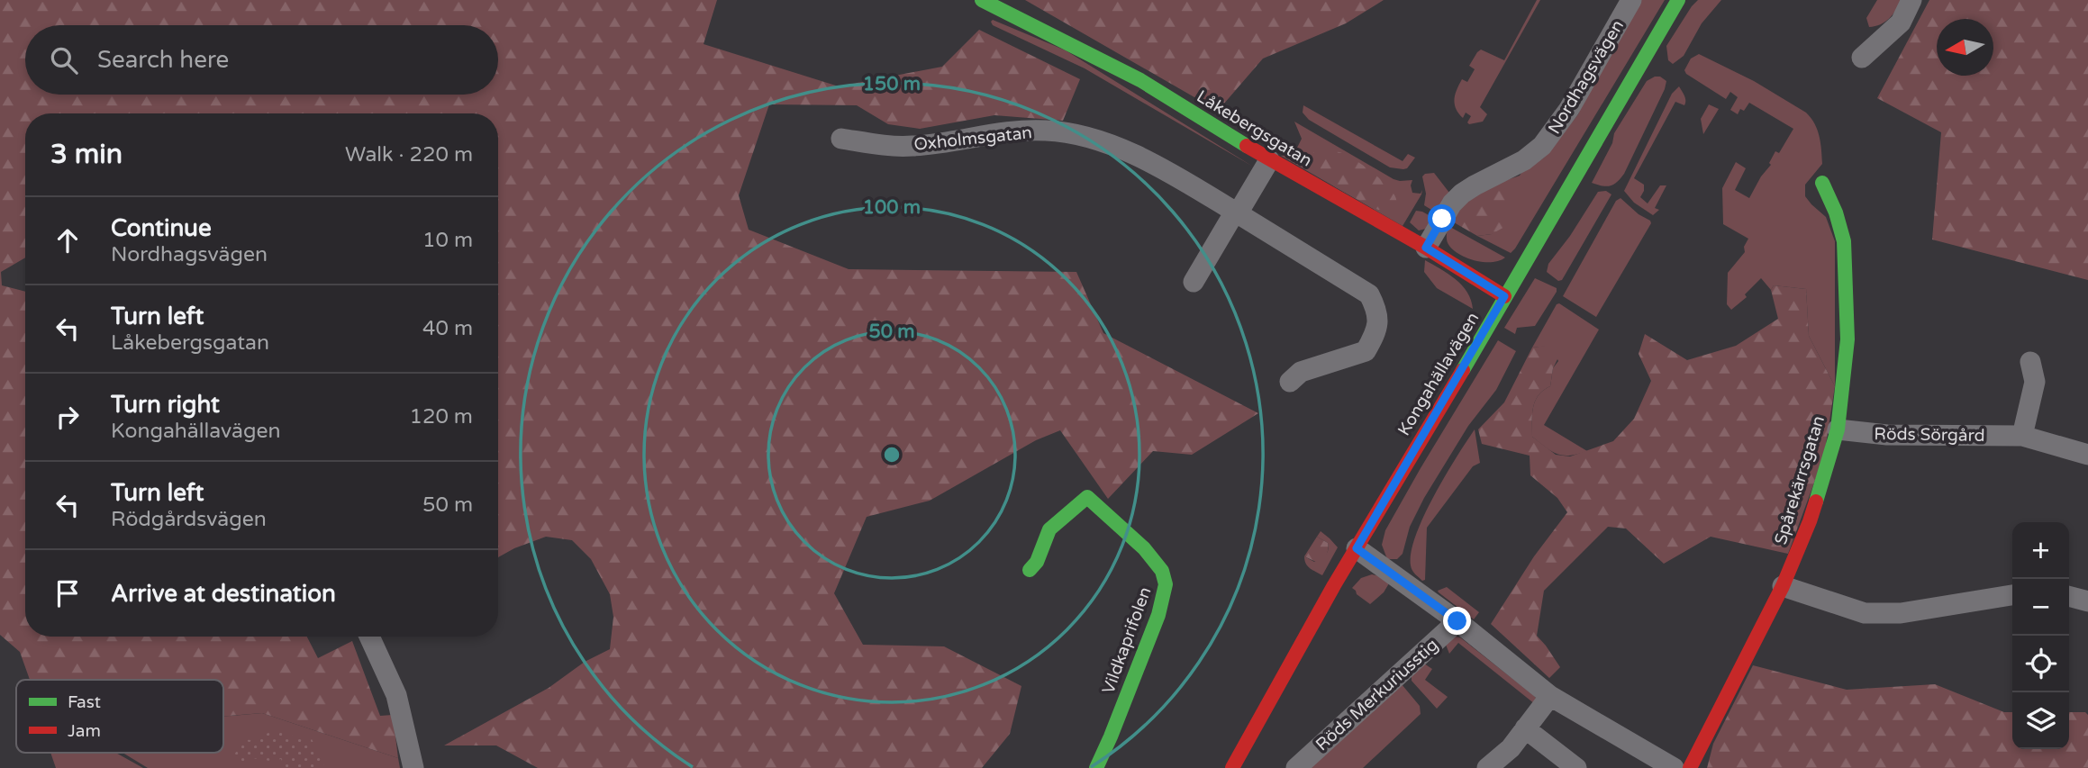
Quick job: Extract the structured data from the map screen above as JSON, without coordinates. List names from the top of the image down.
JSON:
{
  "streets": {
    "street": [
      "Nordhagsvägen",
      "Låkebergsgatan",
      "Oxholmsgatan",
      "Kongahällavägen",
      "Röds Sörgård",
      "Spårekärrsgatan",
      "Vildkaprifolen",
      "Röds Merkuriusstig"
    ]
  },
  "crossings": [
    ["Nordhagsvägen", "Låkebergsgatan"],
    ["Låkebergsgatan", "Kongahällavägen"],
    ["Röds Sörgård", "Spårekärrsgatan"]
  ],
  "legend": ["Fast", "Jam"],
  "north": "left",
  "page": {
    "search": "Search here",
    "heading": ["3 min", "Walk · 220 m"],
    "list": [
      ["Continue", "Nordhagsvägen", "10 m"],
      ["Turn left", "Låkebergsgatan", "40 m"],
      ["Turn right", "Kongahällavägen", "120 m"],
      ["Turn left", "Rödgårdsvägen", "50 m"],
      "Arrive at destination"
    ],
    "map_buttons": ["+", "−"]
  },
  "rings": ["150 m", "100 m", "50 m"]
}
